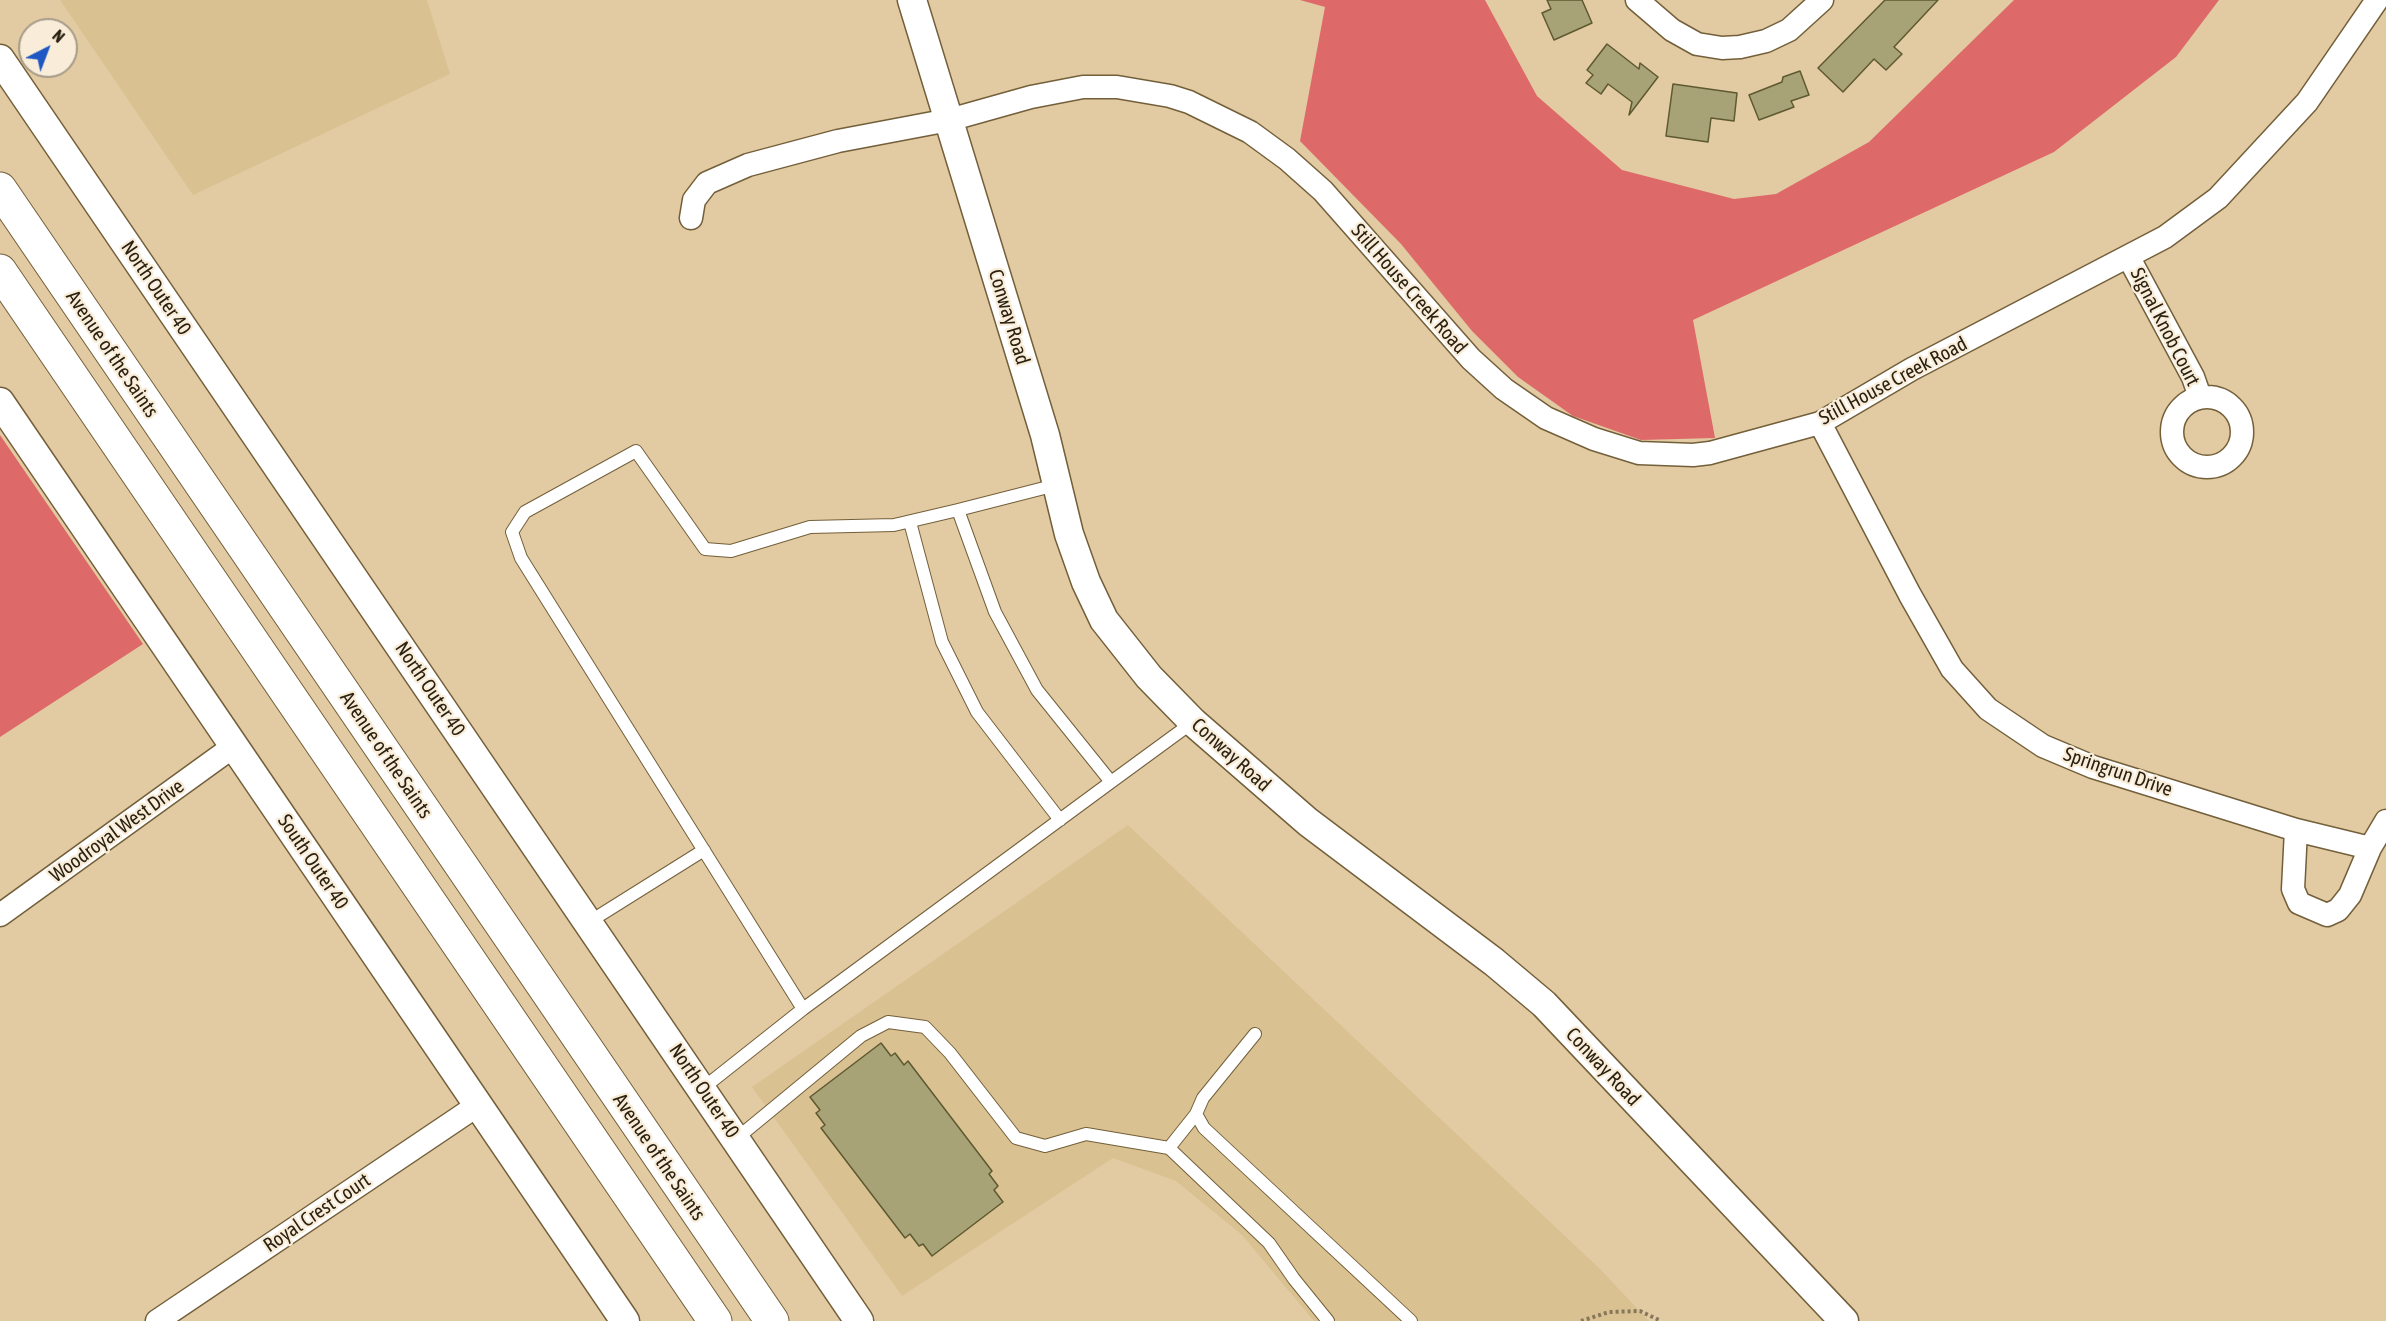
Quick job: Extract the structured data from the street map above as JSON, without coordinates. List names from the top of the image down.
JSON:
{
  "streets": {
    "highway": ["Avenue of the Saints"],
    "street": [
      "North Outer 40",
      "Still House Creek Road",
      "Conway Road",
      "Signal Knob Court",
      "Springrun Drive",
      "Woodroyal West Drive",
      "South Outer 40",
      "Royal Crest Court"
    ]
  },
  "crossings": [
    ["Still House Creek Road", "Conway Road"],
    ["Still House Creek Road", "Signal Knob Court"],
    ["Still House Creek Road", "Springrun Drive"],
    ["Woodroyal West Drive", "South Outer 40"],
    ["South Outer 40", "Royal Crest Court"]
  ],
  "north": "top right"
}
